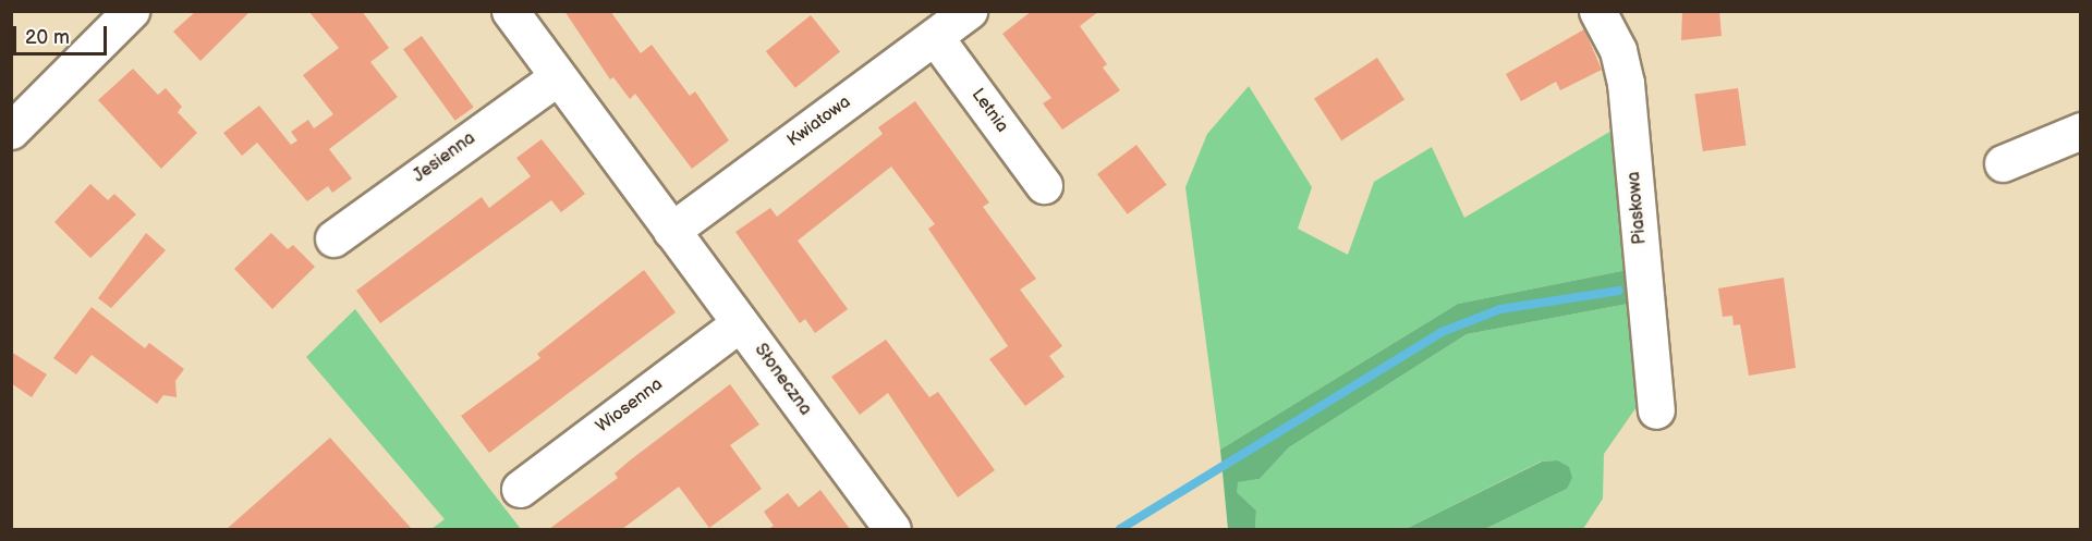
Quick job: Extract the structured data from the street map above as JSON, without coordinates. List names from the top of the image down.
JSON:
{
  "streets": {
    "street": [
      "Letnia",
      "Kwiatowa",
      "Jesienna",
      "Piaskowa",
      "Słoneczna",
      "Wiosenna"
    ]
  },
  "crossings": [
    ["Letnia", "Kwiatowa"],
    ["Kwiatowa", "Słoneczna"],
    ["Jesienna", "Słoneczna"],
    ["Słoneczna", "Wiosenna"]
  ],
  "scale_bar": "20 m"
}
